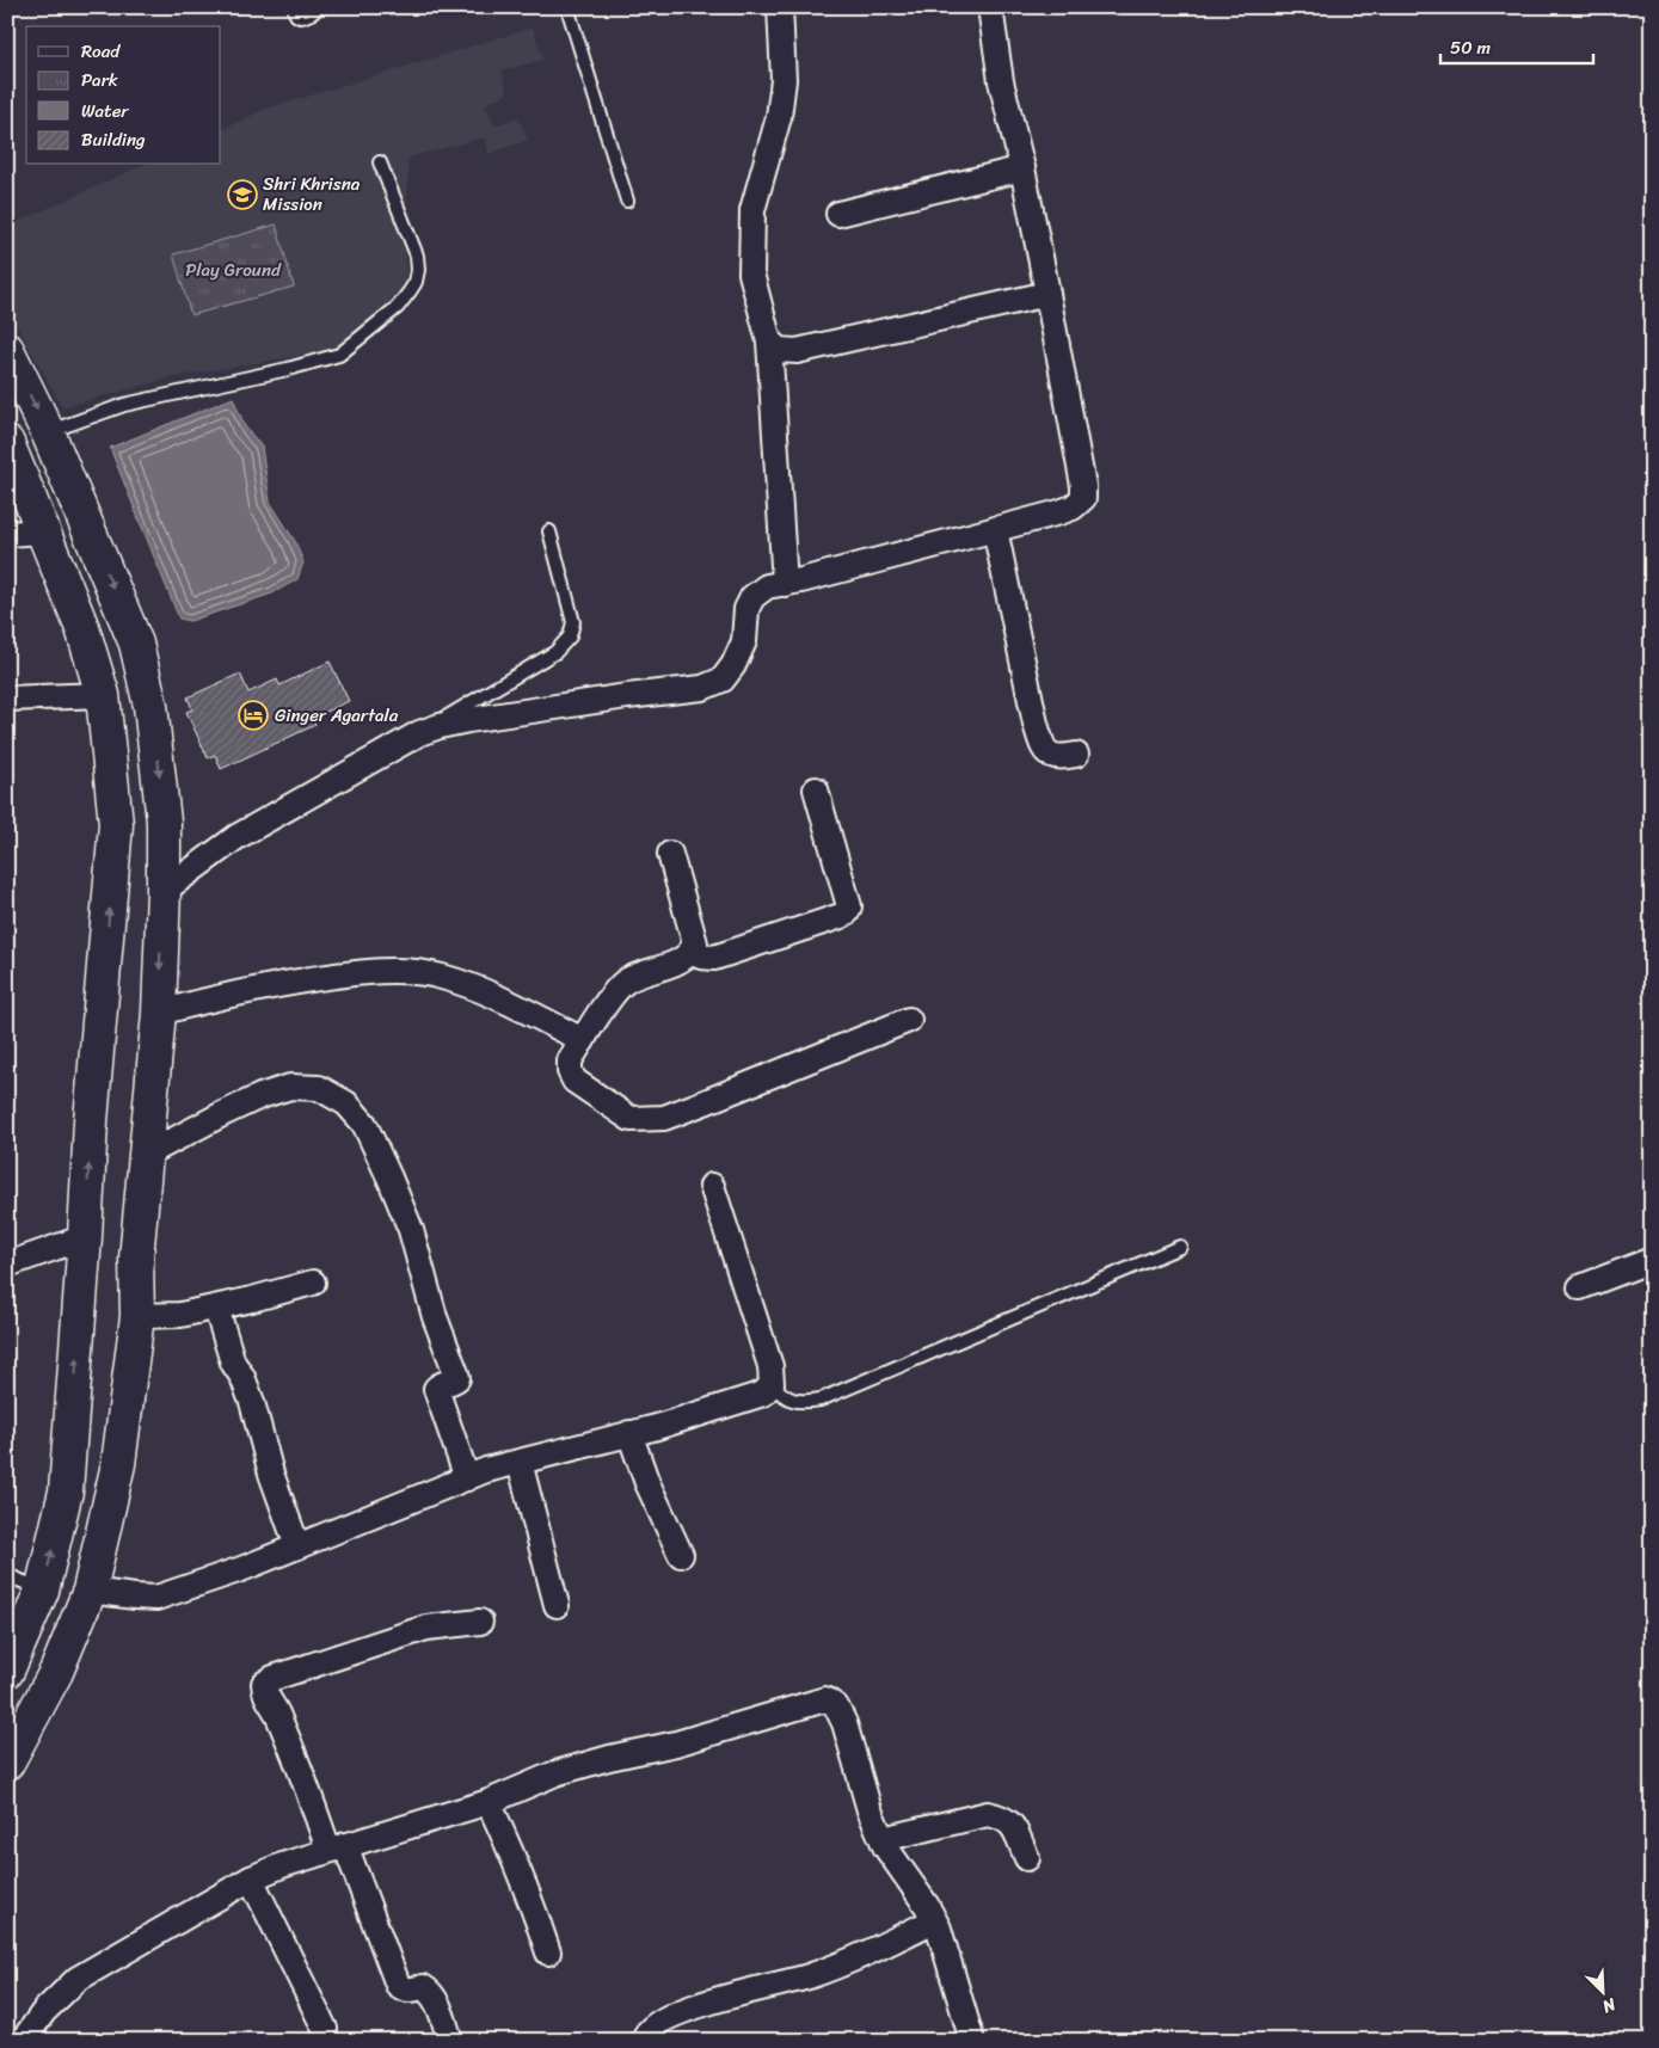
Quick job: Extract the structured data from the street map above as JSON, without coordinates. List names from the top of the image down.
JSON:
{
  "parks": ["Play Ground"],
  "places": {
    "school or university": ["Shri Khrisna Mission"],
    "hotel": ["Ginger Agartala"]
  },
  "legend": [
    "Road",
    "Park",
    "Water",
    "Building"
  ],
  "scale_bar": "50 m",
  "north": "bottom right"
}
